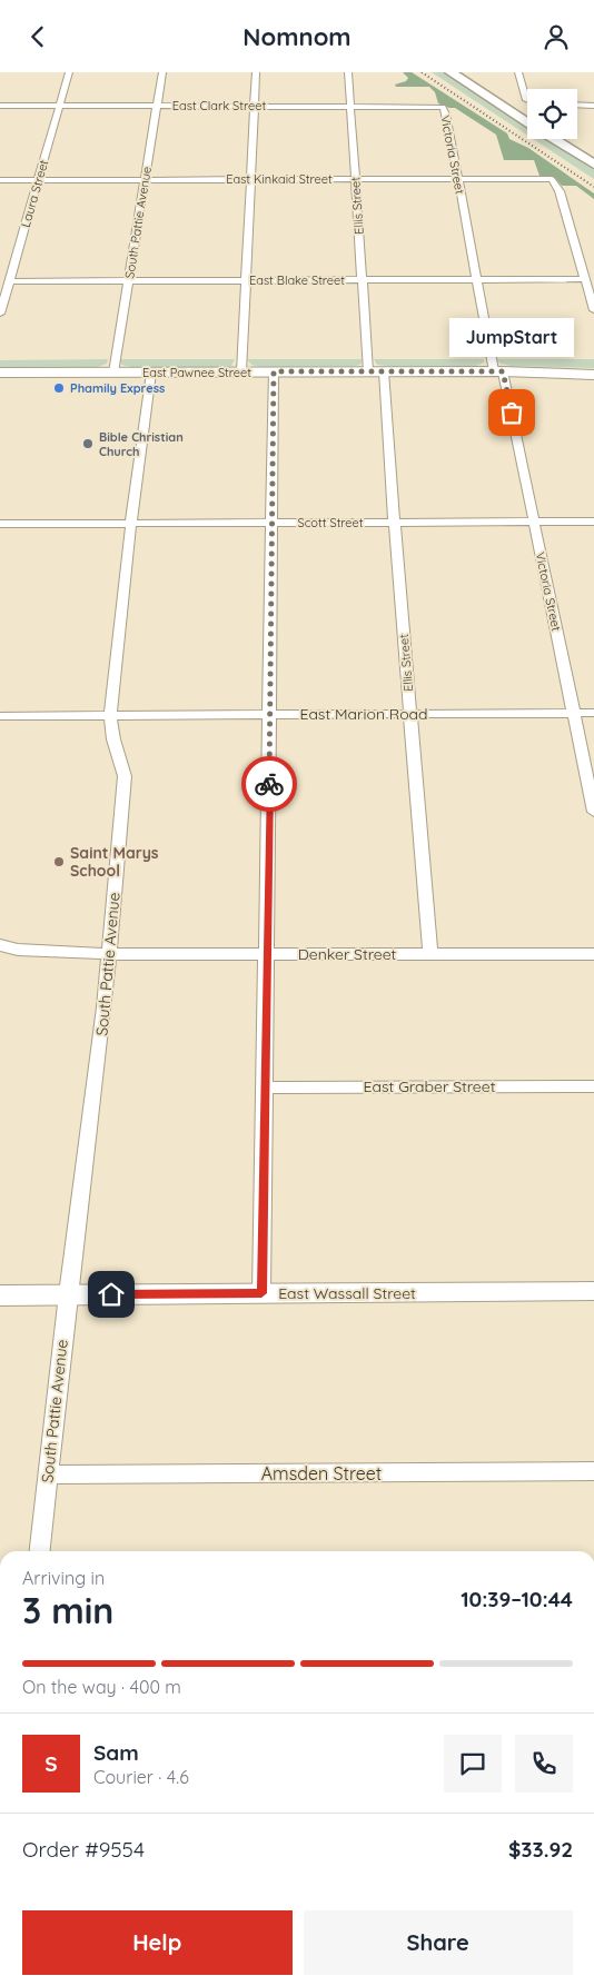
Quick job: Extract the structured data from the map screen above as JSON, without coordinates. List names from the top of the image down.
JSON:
{
  "streets": {
    "main road": ["East Pawnee Street"],
    "street": [
      "East Clark Street",
      "Victoria Street",
      "East Kinkaid Street",
      "Laura Street",
      "Ellis Street",
      "South Pattie Avenue",
      "East Blake Street",
      "Scott Street",
      "East Marion Road",
      "Denker Street",
      "East Graber Street",
      "East Wassall Street",
      "Amsden Street"
    ]
  },
  "crossings": [
    ["East Clark Street", "Victoria Street"],
    ["East Clark Street", "Laura Street"],
    ["East Clark Street", "Ellis Street"],
    ["East Clark Street", "South Pattie Avenue"],
    ["Victoria Street", "East Kinkaid Street"],
    ["Victoria Street", "East Blake Street"],
    ["Victoria Street", "East Pawnee Street"],
    ["Victoria Street", "Scott Street"],
    ["Victoria Street", "East Marion Road"],
    ["East Kinkaid Street", "Laura Street"],
    ["East Kinkaid Street", "Ellis Street"],
    ["East Kinkaid Street", "South Pattie Avenue"],
    ["East Kinkaid Street", "East Blake Street"],
    ["Laura Street", "East Blake Street"],
    ["Ellis Street", "East Blake Street"],
    ["Ellis Street", "East Pawnee Street"],
    ["Ellis Street", "Scott Street"],
    ["Ellis Street", "East Marion Road"],
    ["Ellis Street", "Denker Street"],
    ["South Pattie Avenue", "East Blake Street"],
    ["South Pattie Avenue", "East Pawnee Street"],
    ["South Pattie Avenue", "Scott Street"],
    ["South Pattie Avenue", "East Marion Road"],
    ["South Pattie Avenue", "Denker Street"],
    ["South Pattie Avenue", "East Wassall Street"],
    ["South Pattie Avenue", "Amsden Street"]
  ],
  "places": [
    "Phamily Express",
    "JumpStart",
    "Bible Christian Church",
    "Saint Marys School"
  ],
  "page": {
    "header": "Nomnom",
    "bubble": "JumpStart",
    "heading": ["3 min", "Arriving in", "10:39–10:44"],
    "panel": [
      "Sam",
      "Courier · 4.6",
      "Order #9554",
      "$33.92"
    ],
    "bar": "On the way · 400 m",
    "round": "S",
    "buttons": ["Help", "Share"]
  }
}
